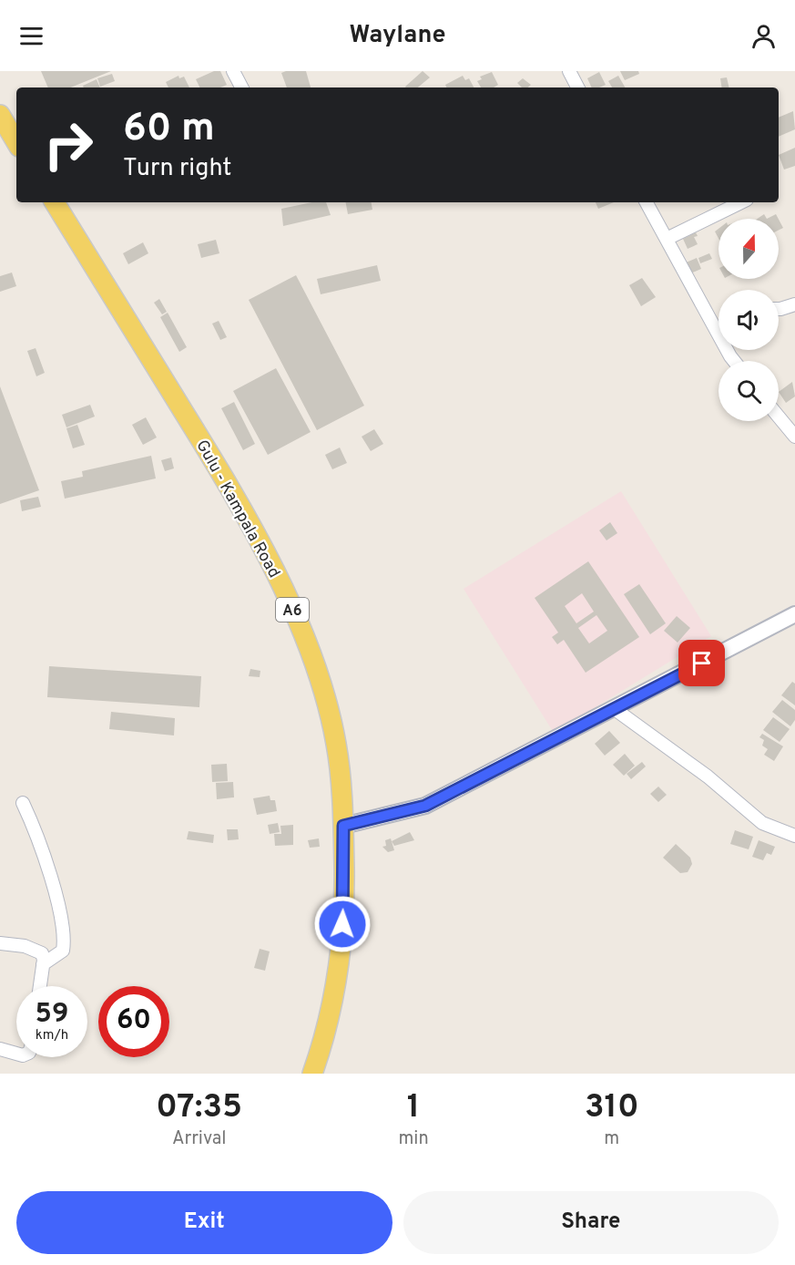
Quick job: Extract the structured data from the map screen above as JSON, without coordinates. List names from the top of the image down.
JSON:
{
  "streets": {
    "main road": ["Gulu - Kampala Road", "A6"]
  },
  "north": "top",
  "page": {
    "header": "Waylane",
    "turn": ["60 m", "Turn right"],
    "speed": "59 km/h",
    "limit": "60",
    "eta": [
      "07:35",
      "Arrival",
      "1",
      "min",
      "310",
      "m"
    ],
    "buttons": ["Exit", "Share"]
  }
}
